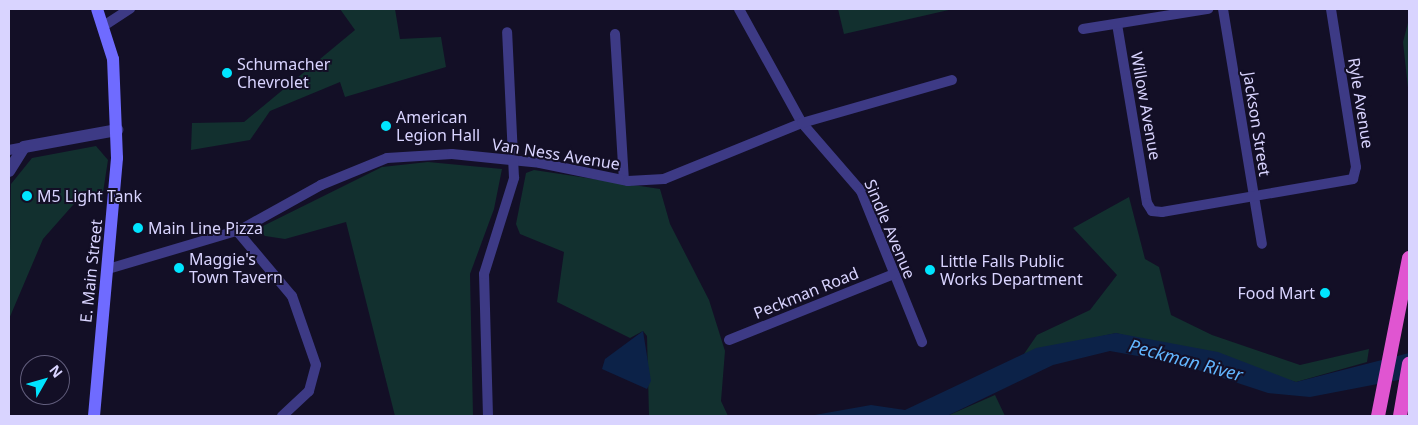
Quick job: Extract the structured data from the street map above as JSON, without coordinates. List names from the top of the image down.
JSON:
{
  "streets": {
    "main road": ["E. Main Street"],
    "street": [
      "Ryle Avenue",
      "Willow Avenue",
      "Jackson Street",
      "Van Ness Avenue",
      "Sindle Avenue",
      "Peckman Road"
    ]
  },
  "crossings": [
    ["Ryle Avenue", "Willow Avenue"],
    ["Ryle Avenue", "Jackson Street"],
    ["Willow Avenue", "Jackson Street"],
    ["Van Ness Avenue", "Sindle Avenue"],
    ["Van Ness Avenue", "E. Main Street"],
    ["Sindle Avenue", "Peckman Road"]
  ],
  "water": ["Peckman River"],
  "places": [
    "Schumacher Chevrolet",
    "American Legion Hall",
    "M5 Light Tank",
    "Main Line Pizza",
    "Maggie's Town Tavern",
    "Little Falls Public Works Department",
    "Food Mart"
  ],
  "north": "top right"
}
